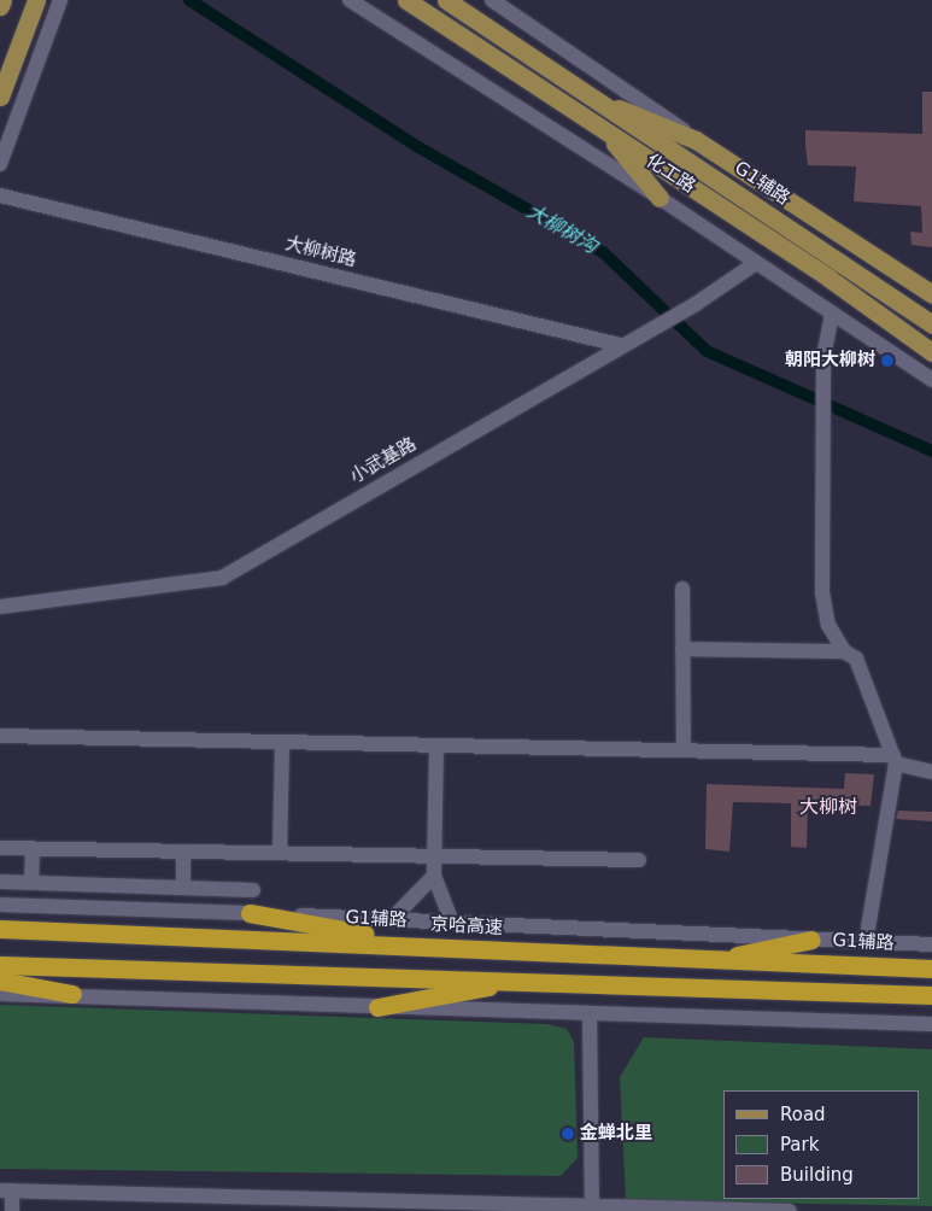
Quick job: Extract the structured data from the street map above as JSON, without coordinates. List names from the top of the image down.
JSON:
{
  "streets": {
    "highway": ["京哈高速"],
    "main road": ["化工路", "G1辅路"],
    "street": ["大柳树路", "小武基路"]
  },
  "crossings": [
    ["化工路", "G1辅路"],
    ["大柳树路", "小武基路"]
  ],
  "districts": ["大柳树"],
  "water": ["大柳树沟"],
  "places": ["朝阳大柳树", "金蝉北里"],
  "legend": ["Road", "Park", "Building"]
}
